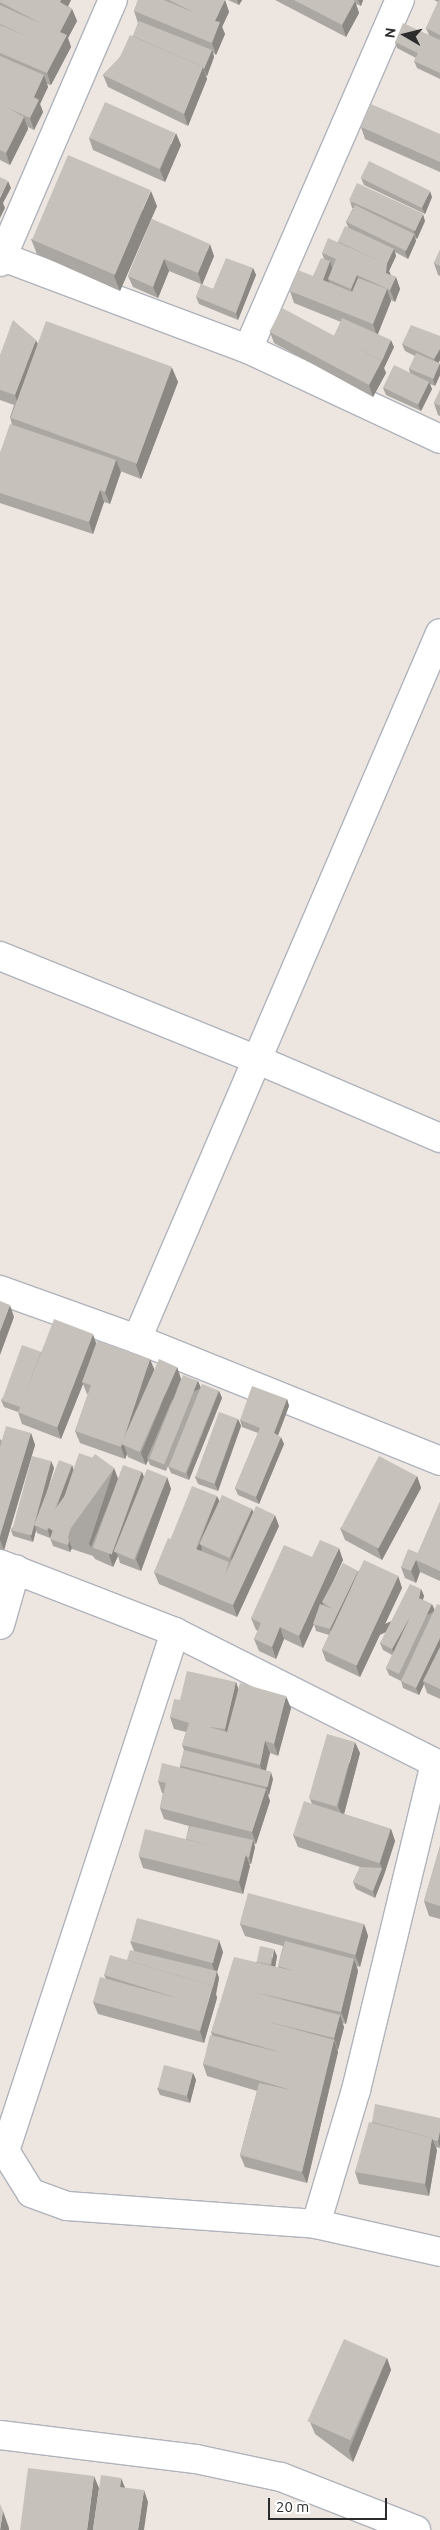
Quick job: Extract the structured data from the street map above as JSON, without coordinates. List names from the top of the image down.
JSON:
{
  "scale_bar": "20 m",
  "north": "left"
}
